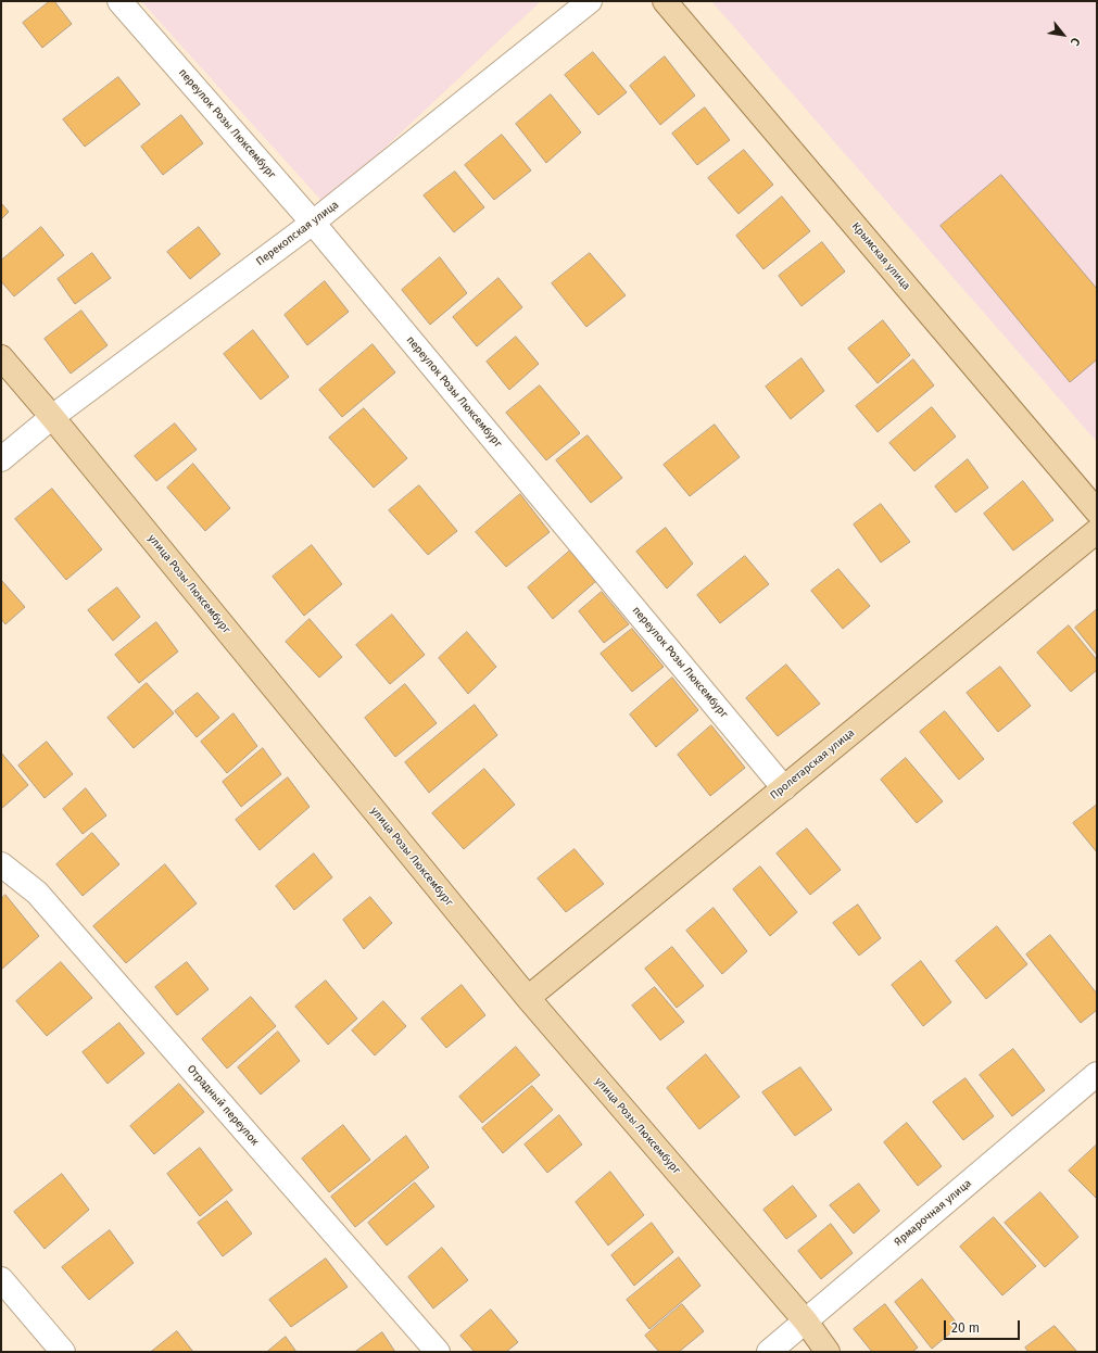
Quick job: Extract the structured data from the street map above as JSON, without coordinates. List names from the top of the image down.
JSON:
{
  "streets": {
    "main road": ["Крымская улица", "улица Розы Люксембург", "Пролетарская улица"],
    "street": [
      "переулок Розы Люксембург",
      "Перекопская улица",
      "Отрадный переулок",
      "Ярмарочная улица"
    ]
  },
  "crossings": [
    ["переулок Розы Люксембург", "Перекопская улица"],
    ["переулок Розы Люксембург", "Пролетарская улица"],
    ["Перекопская улица", "улица Розы Люксембург"],
    ["улица Розы Люксембург", "Пролетарская улица"],
    ["улица Розы Люксембург", "Ярмарочная улица"]
  ],
  "scale_bar": "20 m",
  "north": "bottom right"
}
